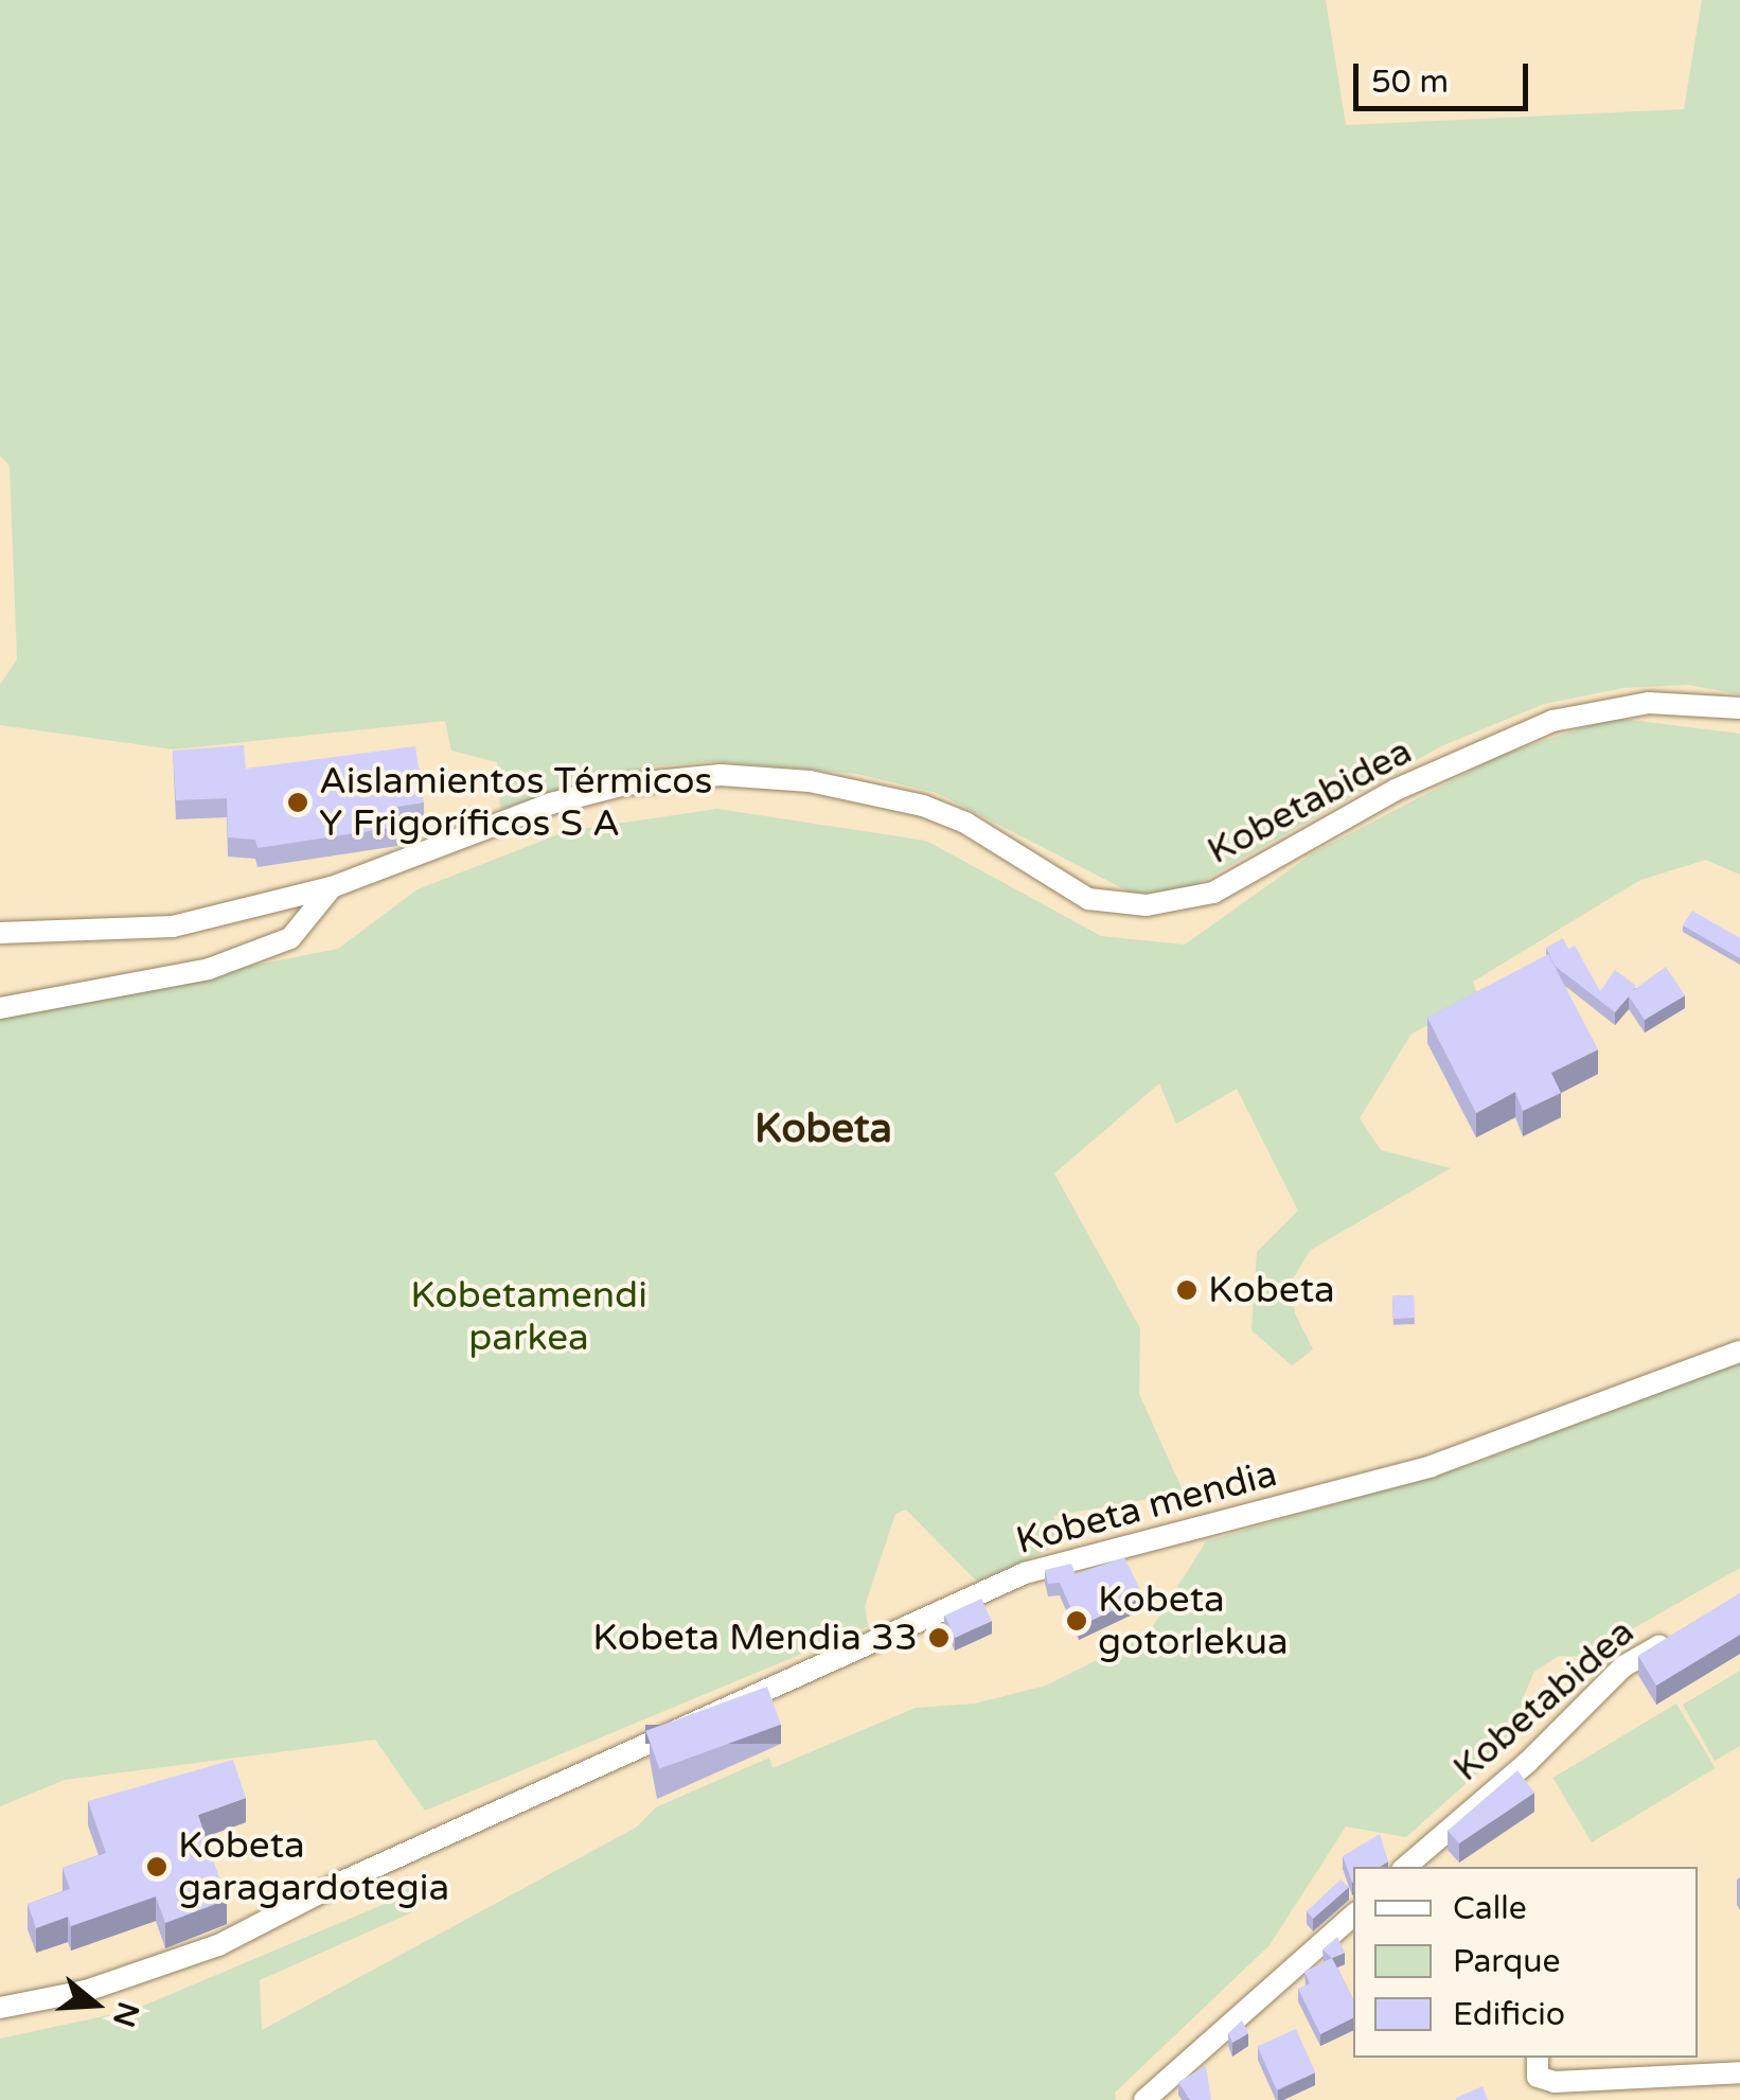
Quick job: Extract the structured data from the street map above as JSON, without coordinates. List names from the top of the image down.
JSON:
{
  "streets": {
    "street": ["Kobetabidea", "Kobeta mendia"]
  },
  "districts": ["Kobeta"],
  "parks": ["Kobetamendi parkea"],
  "places": [
    "Aislamientos Térmicos Y Frigoríficos S A",
    "Kobeta",
    "Kobeta gotorlekua",
    "Kobeta Mendia 33",
    "Kobeta garagardotegia"
  ],
  "legend": ["Calle", "Parque", "Edificio"],
  "scale_bar": "50 m",
  "north": "right"
}
